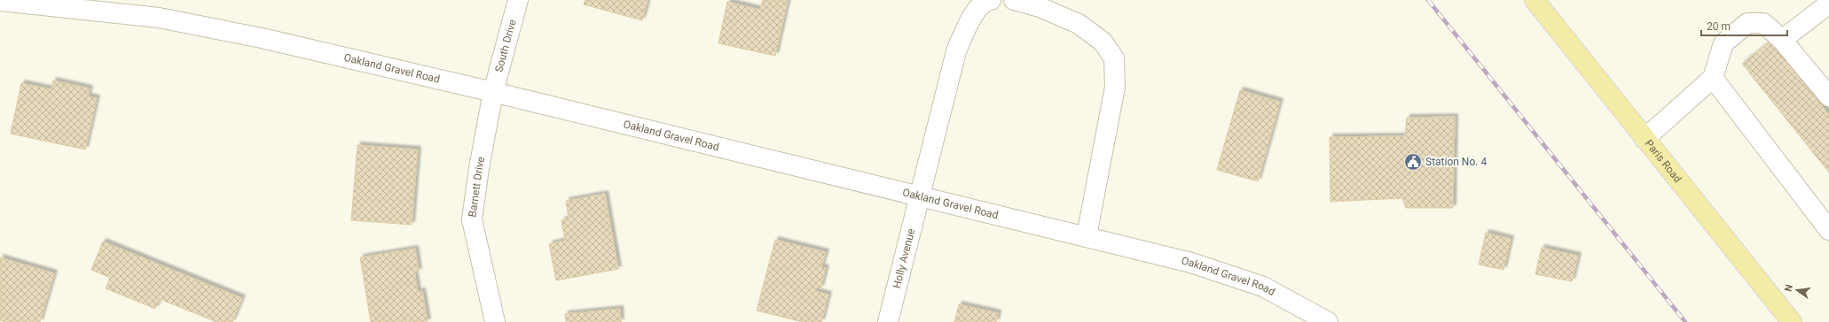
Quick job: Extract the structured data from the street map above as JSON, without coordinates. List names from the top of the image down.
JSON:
{
  "streets": {
    "main road": ["Paris Road"],
    "street": [
      "South Drive",
      "Oakland Gravel Road",
      "Barnett Drive",
      "Holly Avenue"
    ]
  },
  "crossings": [
    ["South Drive", "Oakland Gravel Road"],
    ["South Drive", "Barnett Drive"],
    ["Oakland Gravel Road", "Barnett Drive"],
    ["Oakland Gravel Road", "Holly Avenue"]
  ],
  "places": {
    "public building": ["Station No. 4"]
  },
  "scale_bar": "20 m",
  "north": "left"
}
